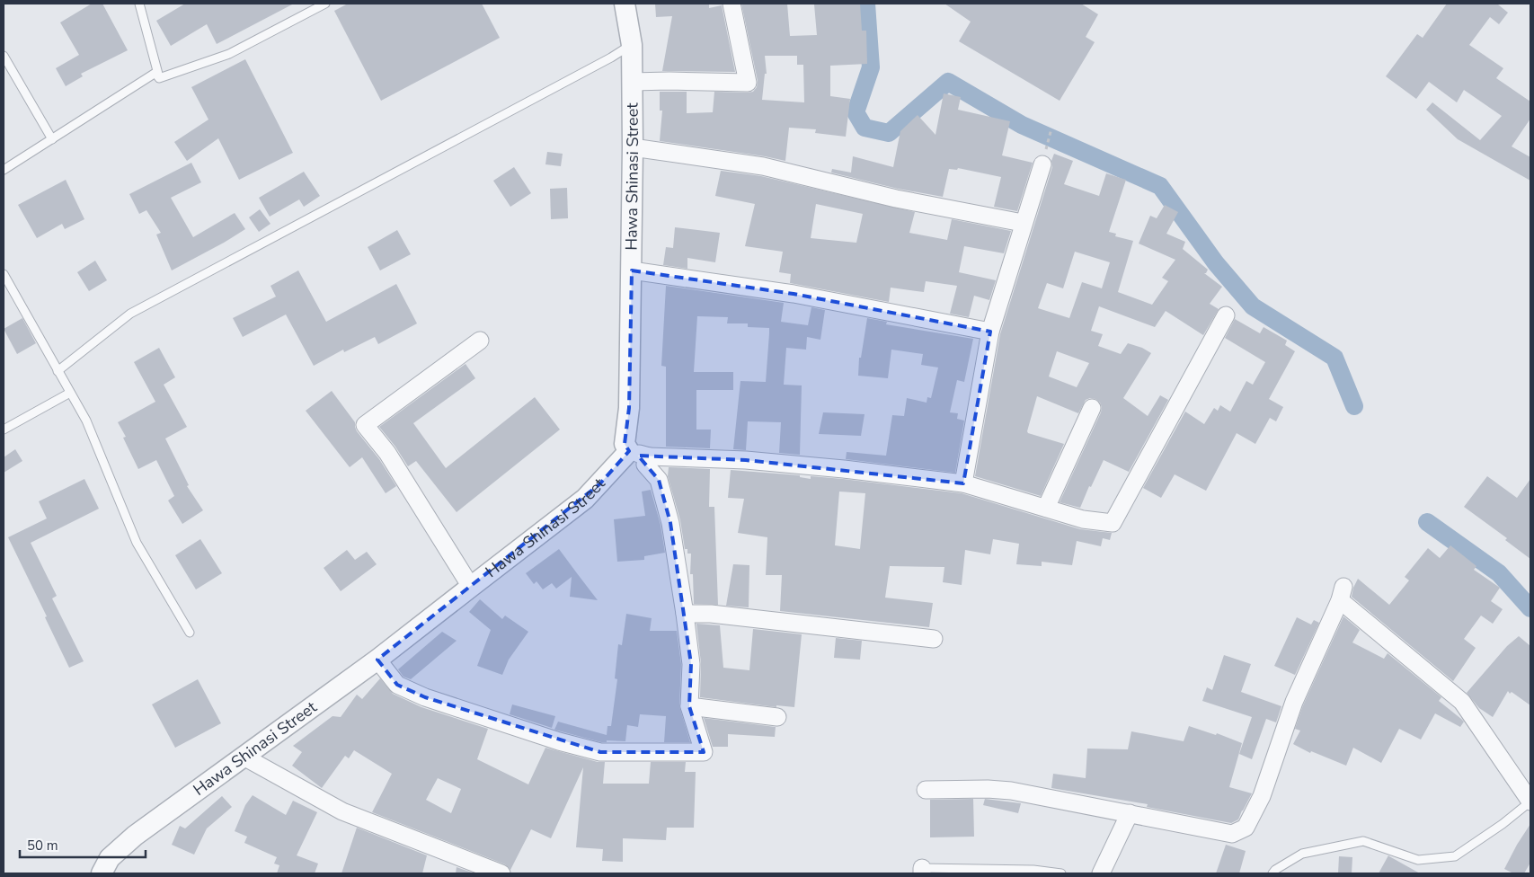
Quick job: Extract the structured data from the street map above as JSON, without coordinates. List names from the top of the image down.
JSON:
{
  "streets": {
    "street": ["Hawa Shinasi Street"]
  },
  "scale_bar": "50 m"
}
